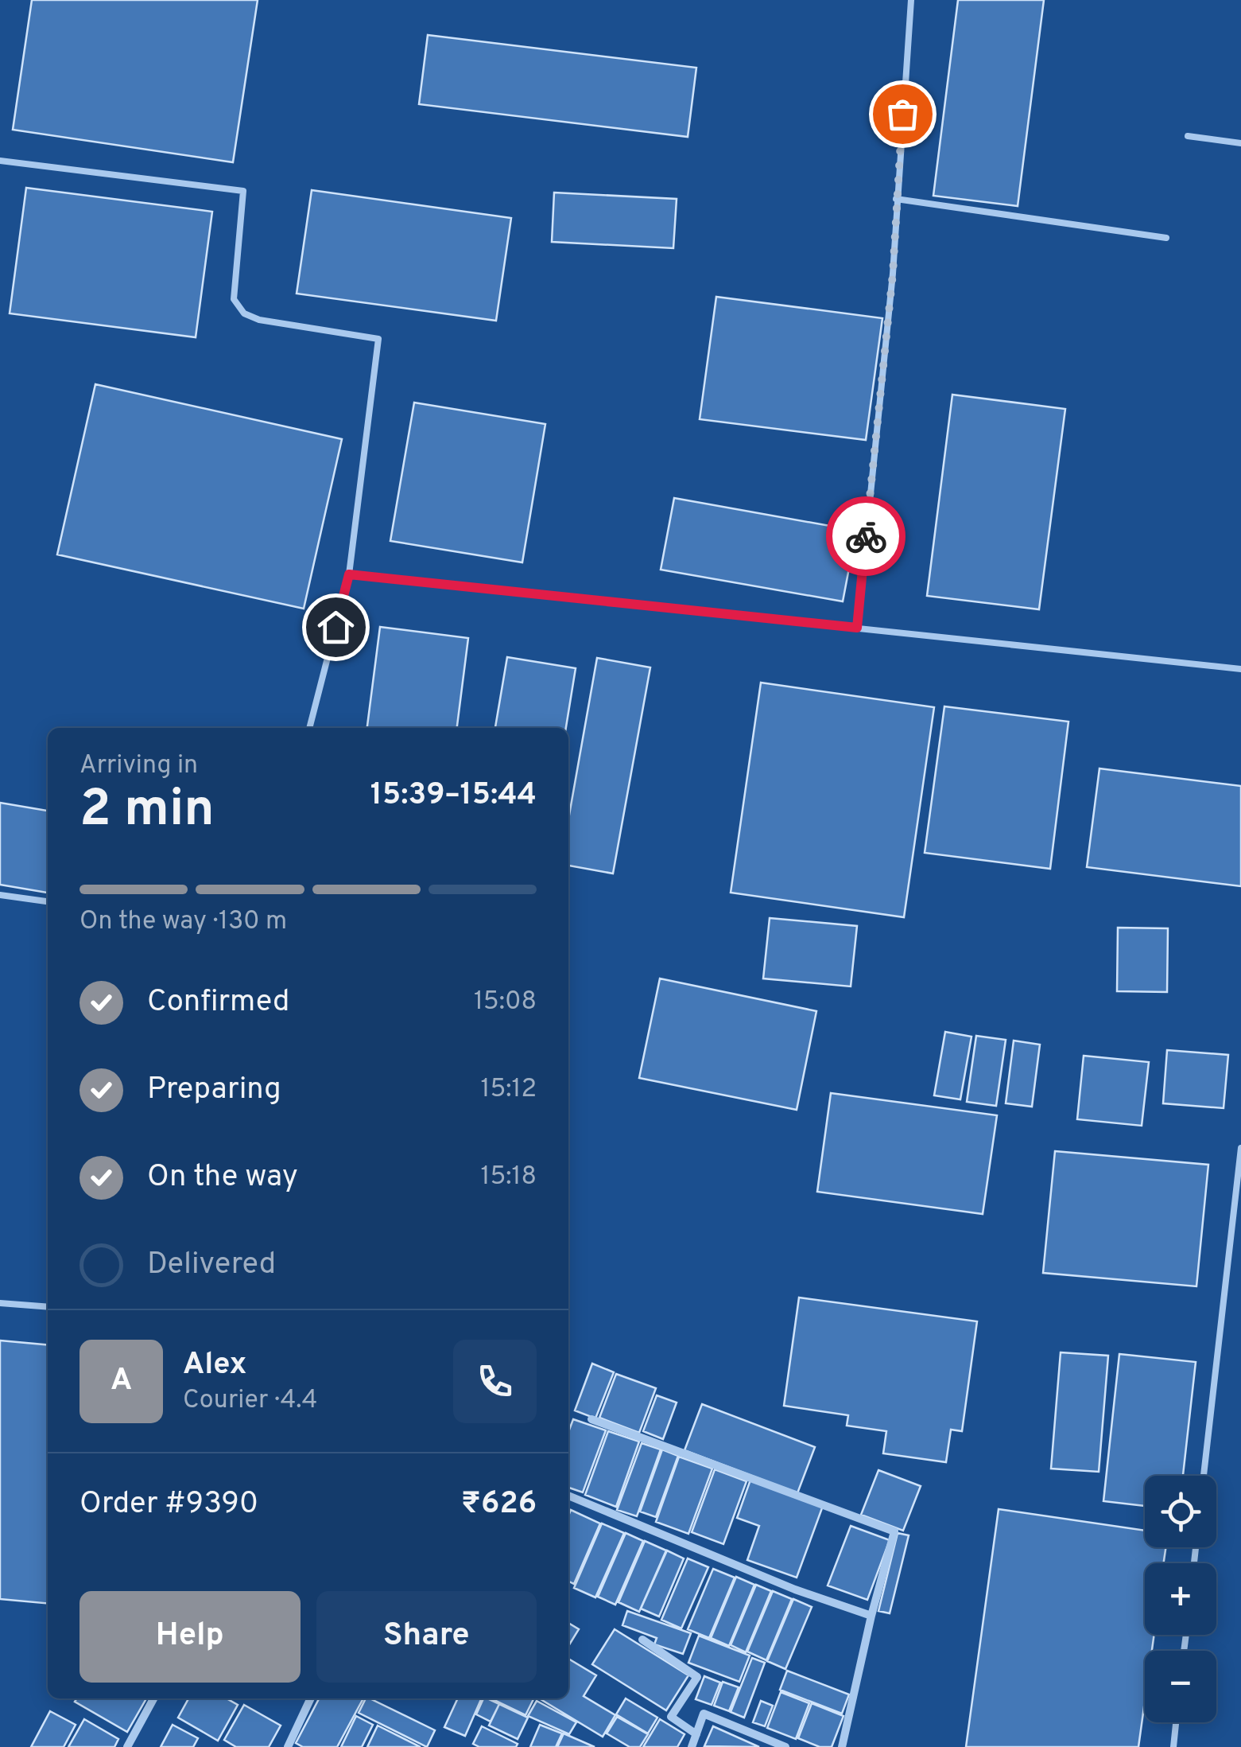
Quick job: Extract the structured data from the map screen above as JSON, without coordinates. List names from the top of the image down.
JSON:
{
  "page": {
    "heading": ["2 min", "Arriving in", "15:39–15:44"],
    "panel": [
      "Alex",
      "Courier · 4.4",
      "Order #9390",
      "₹626"
    ],
    "bar": "On the way · 130 m",
    "list": [
      ["Confirmed", "15:08"],
      ["Preparing", "15:12"],
      ["On the way", "15:18"],
      "Delivered"
    ],
    "round": "A",
    "map_buttons": ["+", "−"],
    "buttons": ["Help", "Share"]
  }
}
